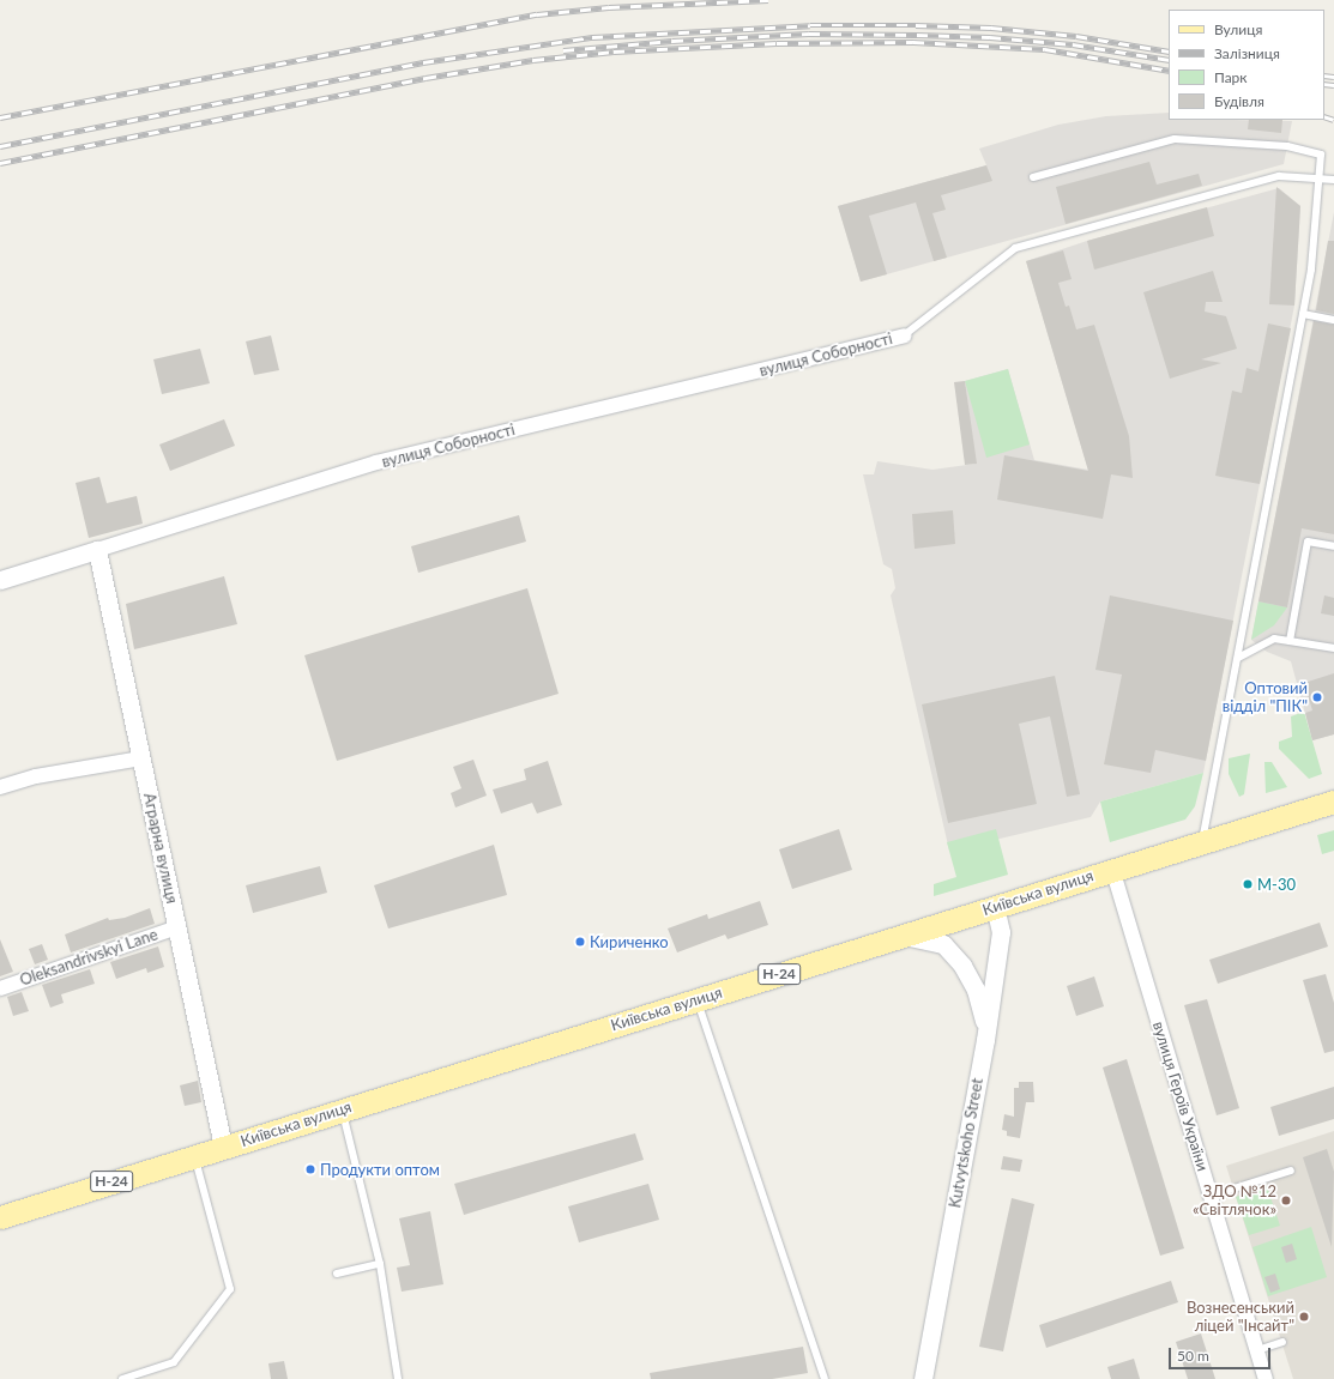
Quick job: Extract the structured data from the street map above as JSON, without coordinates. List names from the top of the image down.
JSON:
{
  "streets": {
    "main road": ["Київська вулиця", "Н-24"],
    "street": [
      "вулиця Соборності",
      "Аграрна вулиця",
      "Oleksandrivskyi Lane",
      "вулиця Героїв України",
      "Kutvytskoho Street"
    ]
  },
  "crossings": [
    ["вулиця Соборності", "Аграрна вулиця"],
    ["Аграрна вулиця", "Київська вулиця"],
    ["Аграрна вулиця", "Oleksandrivskyi Lane"],
    ["Київська вулиця", "вулиця Героїв України"],
    ["Київська вулиця", "Kutvytskoho Street"]
  ],
  "places": [
    "Оптовий відділ \"ПІК\"",
    "М-30",
    "Кириченко",
    "Продукти оптом",
    "ЗДО №12 «Світлячок»",
    "Вознесенський ліцей \"Інсайт\""
  ],
  "legend": [
    "Вулиця",
    "Залізниця",
    "Парк",
    "Будівля"
  ],
  "scale_bar": "50 m"
}
